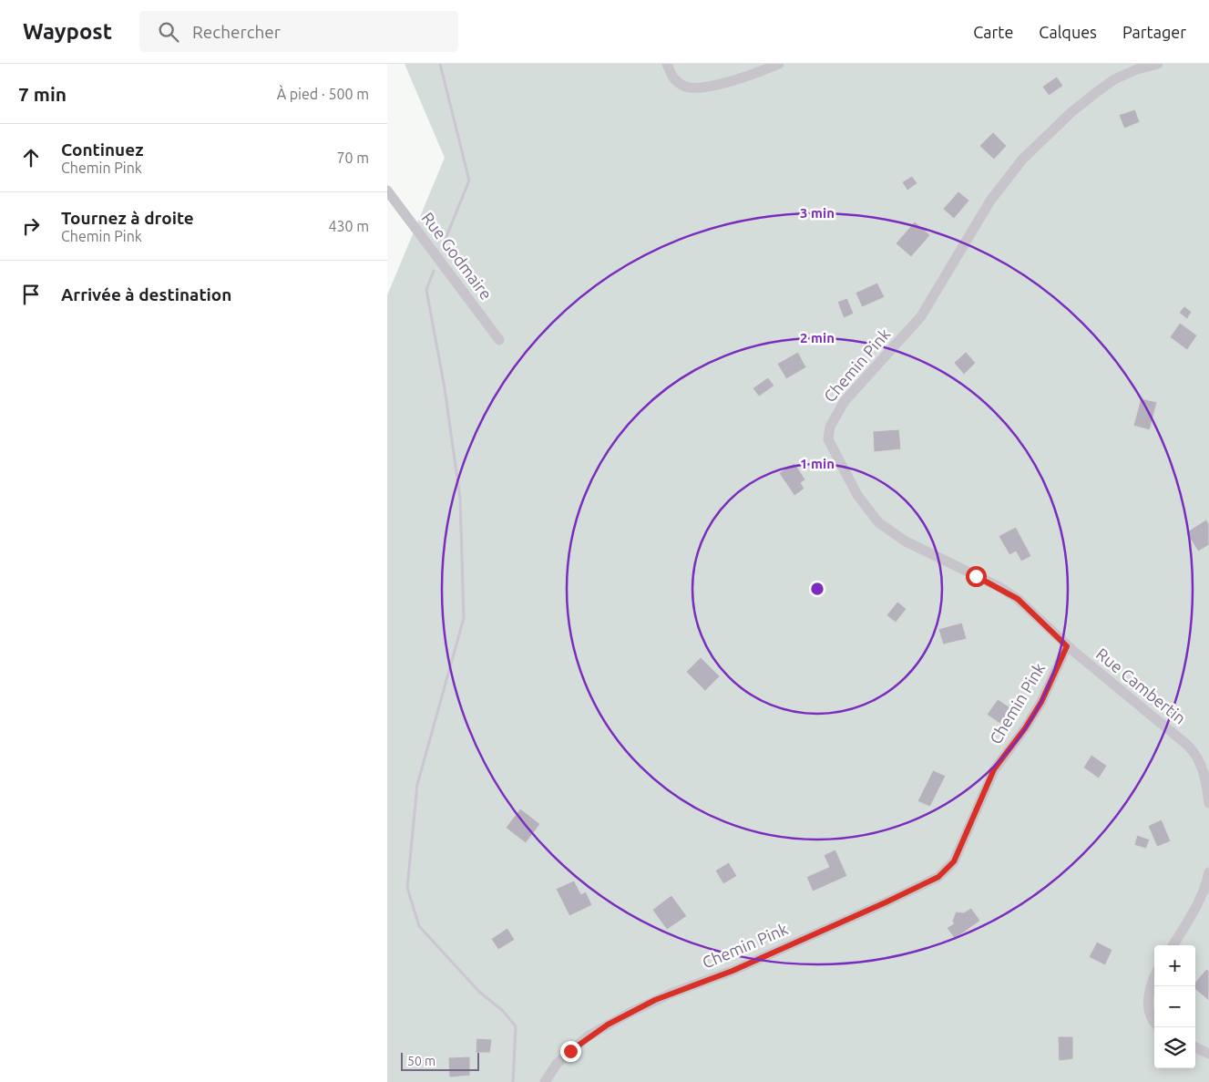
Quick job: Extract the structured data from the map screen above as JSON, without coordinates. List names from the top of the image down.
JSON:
{
  "streets": {
    "street": ["Rue Godmaire", "Chemin Pink", "Rue Cambertin"]
  },
  "crossings": [
    ["Chemin Pink", "Rue Cambertin"]
  ],
  "scale_bar": "50 m",
  "page": {
    "header": "Waypost",
    "search": "Rechercher",
    "nav": ["Carte", "Calques", "Partager"],
    "heading": ["7 min", "À pied · 500 m"],
    "list": [
      ["Continuez", "Chemin Pink", "70 m"],
      ["Tournez à droite", "Chemin Pink", "430 m"],
      "Arrivée à destination"
    ],
    "map_buttons": ["+", "−"],
    "scale": "50 m"
  },
  "rings": ["3 min", "2 min", "1 min"]
}
